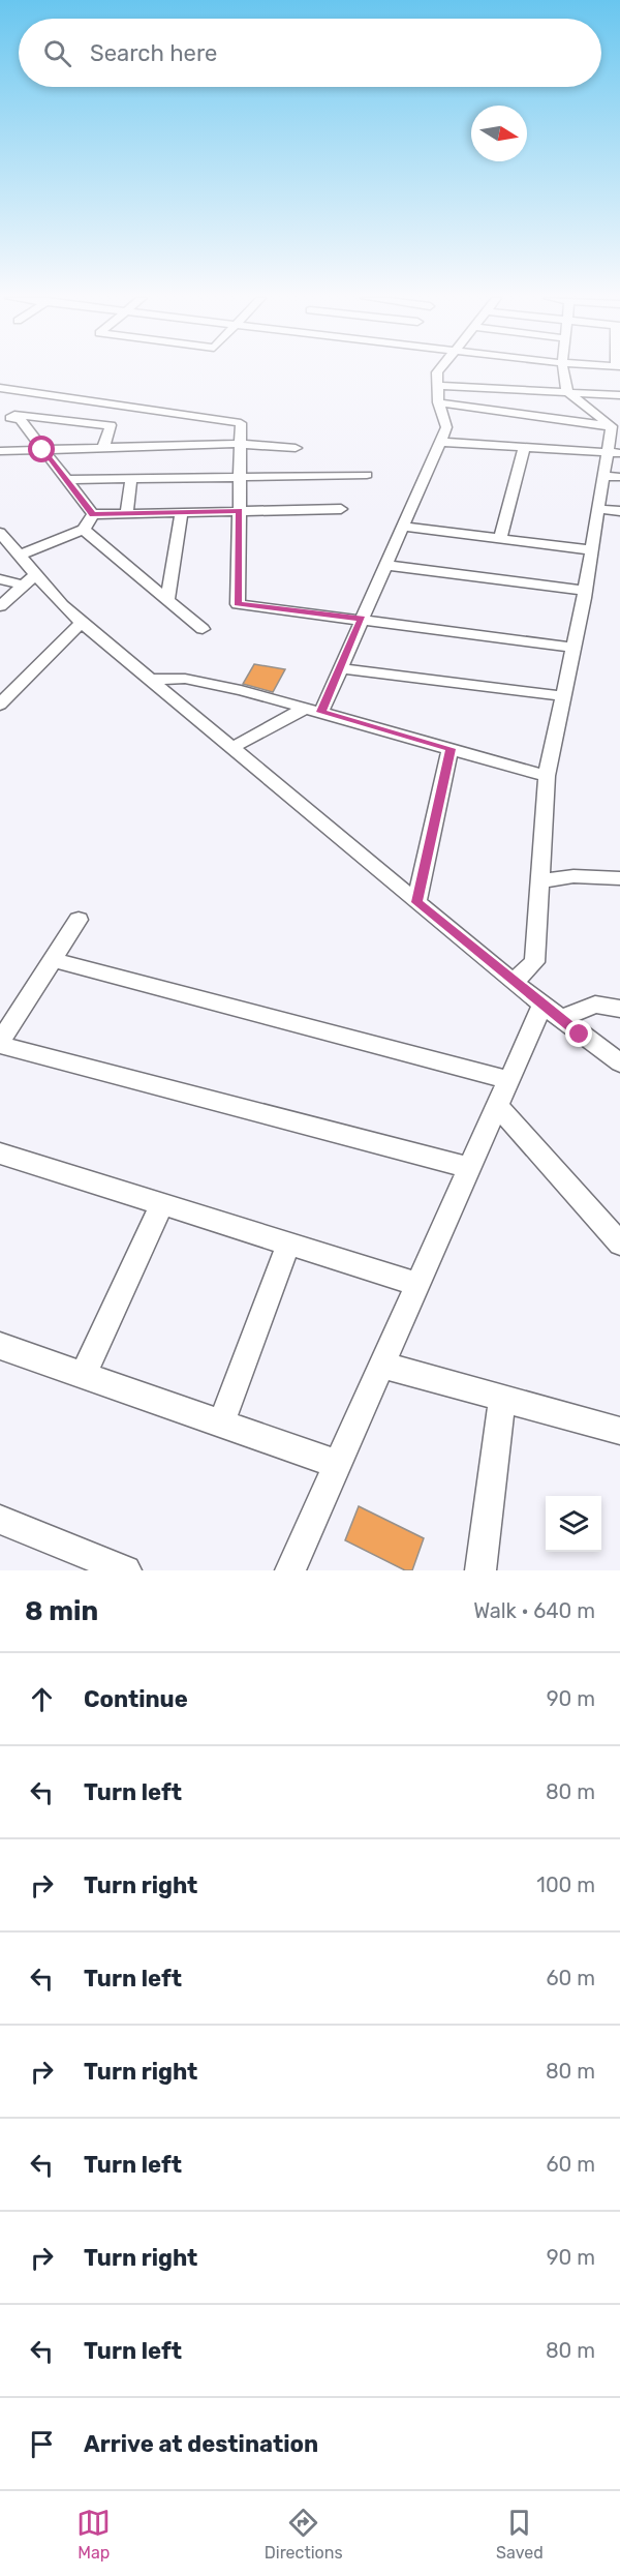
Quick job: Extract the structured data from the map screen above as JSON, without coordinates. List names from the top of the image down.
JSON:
{
  "north": "right",
  "page": {
    "search": "Search here",
    "heading": ["8 min", "Walk · 640 m"],
    "list": [
      ["Continue", "90 m"],
      ["Turn left", "80 m"],
      ["Turn right", "100 m"],
      ["Turn left", "60 m"],
      ["Turn right", "80 m"],
      ["Turn left", "60 m"],
      ["Turn right", "90 m"],
      ["Turn left", "80 m"],
      "Arrive at destination"
    ],
    "nav": ["Map", "Directions", "Saved"]
  }
}
